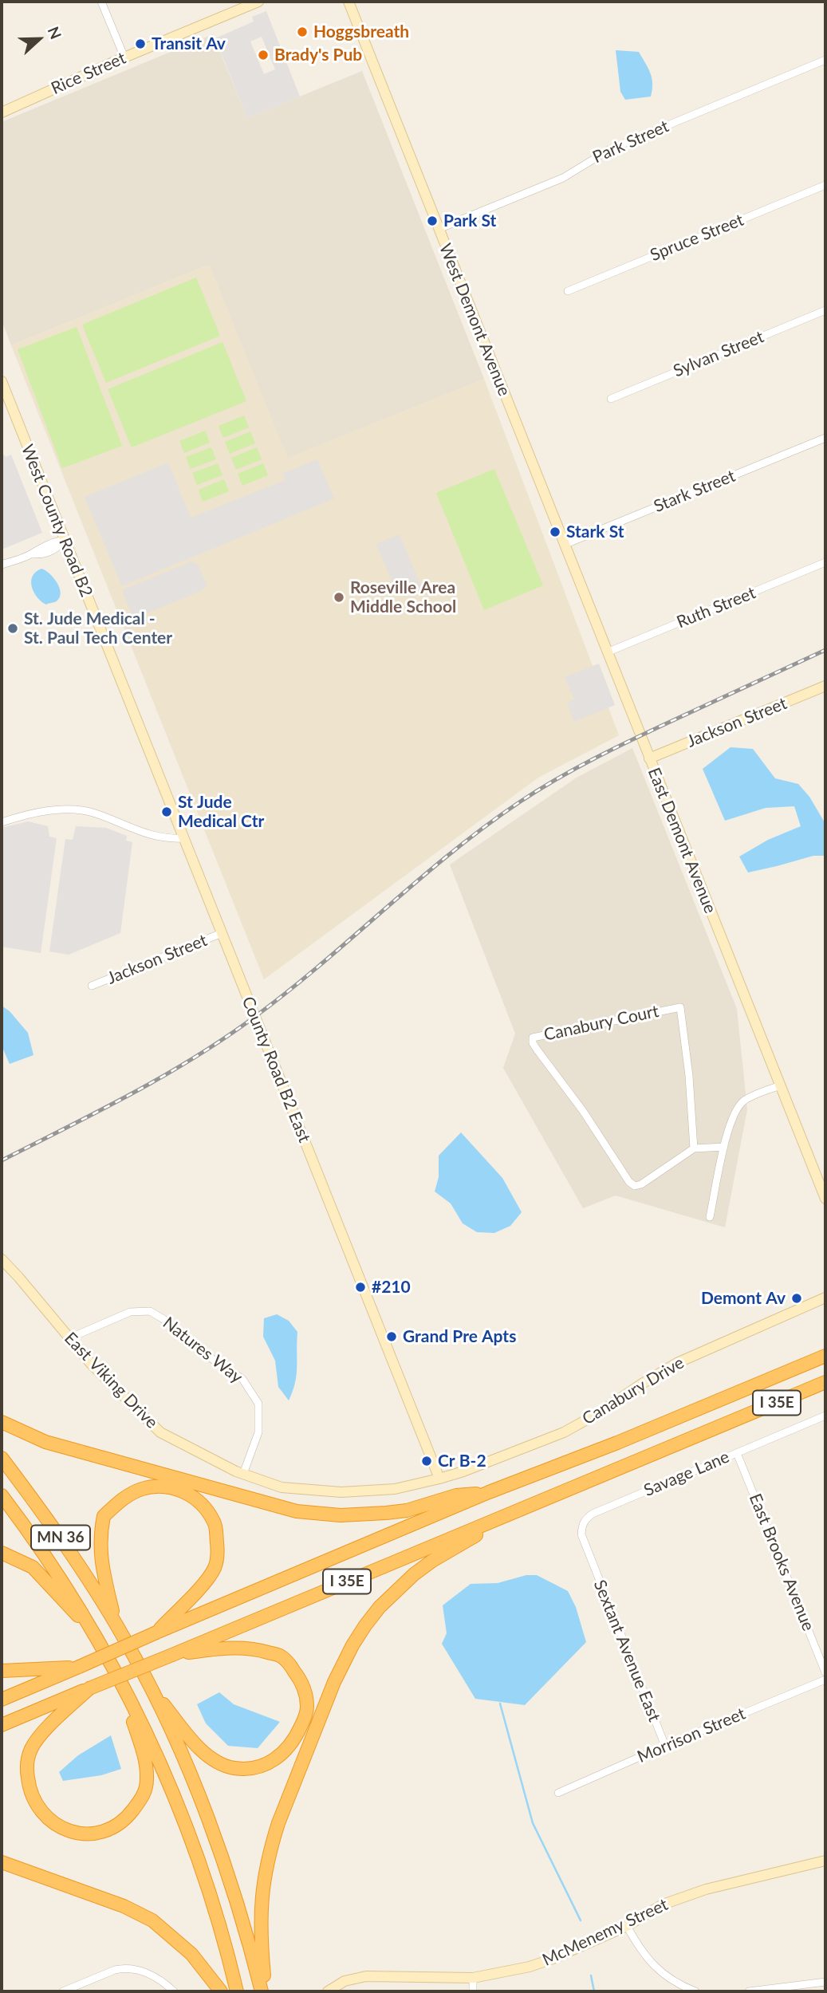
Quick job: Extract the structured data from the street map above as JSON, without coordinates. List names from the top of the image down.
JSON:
{
  "streets": {
    "highway": ["I 35E", "MN 36"],
    "street": [
      "Rice Street",
      "Park Street",
      "Spruce Street",
      "West Demont Avenue",
      "Sylvan Street",
      "Stark Street",
      "West County Road B2",
      "Ruth Street",
      "Jackson Street",
      "East Demont Avenue",
      "Canabury Court",
      "County Road B2 East",
      "Natures Way",
      "East Viking Drive",
      "Canabury Drive",
      "Savage Lane",
      "East Brooks Avenue",
      "Sextant Avenue East",
      "Morrison Street",
      "McMenemy Street"
    ]
  },
  "crossings": [
    ["Park Street", "West Demont Avenue"],
    ["West Demont Avenue", "East Demont Avenue"],
    ["Stark Street", "East Demont Avenue"],
    ["West County Road B2", "County Road B2 East"],
    ["Ruth Street", "East Demont Avenue"],
    ["Jackson Street", "East Demont Avenue"],
    ["Jackson Street", "County Road B2 East"],
    ["County Road B2 East", "East Viking Drive"],
    ["County Road B2 East", "Canabury Drive"],
    ["Natures Way", "East Viking Drive"],
    ["East Viking Drive", "Canabury Drive"],
    ["Savage Lane", "East Brooks Avenue"],
    ["Savage Lane", "Sextant Avenue East"],
    ["Sextant Avenue East", "Morrison Street"]
  ],
  "places": [
    "Hoggsbreath",
    "Transit Av",
    "Brady's Pub",
    "Park St",
    "Stark St",
    "Roseville Area Middle School",
    "St. Jude Medical - St. Paul Tech Center",
    "St Jude Medical Ctr",
    "#210",
    "Demont Av",
    "Grand Pre Apts",
    "Cr B-2"
  ],
  "north": "right"
}
